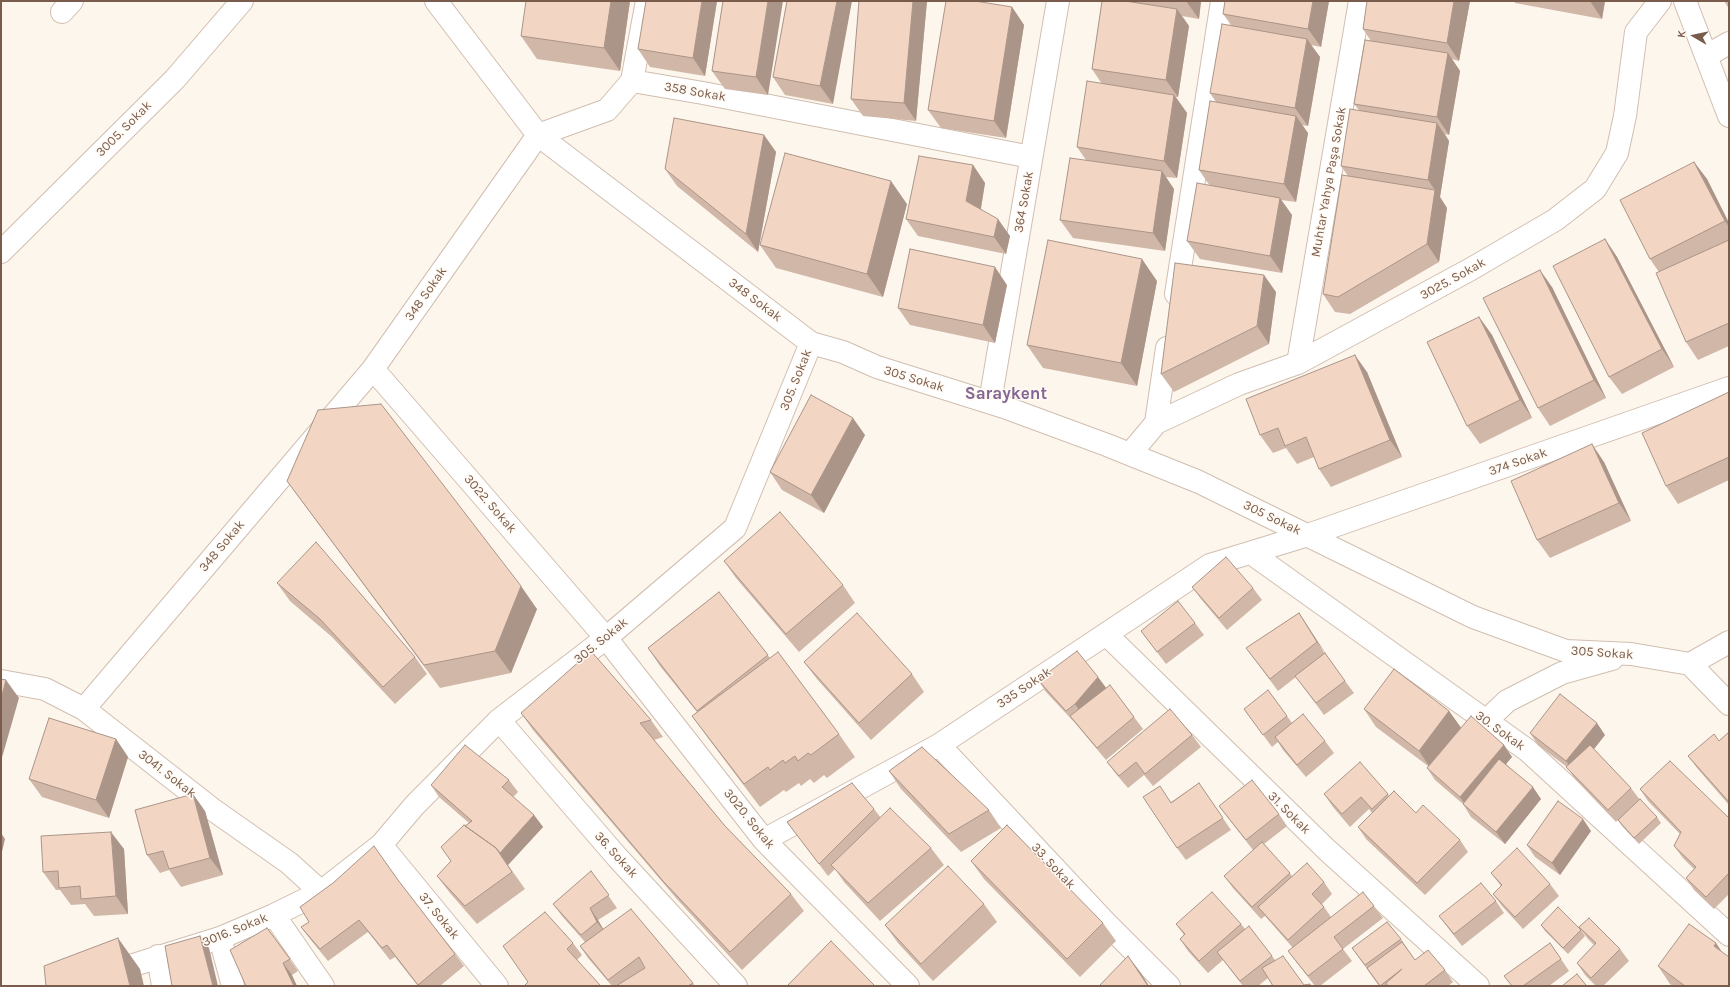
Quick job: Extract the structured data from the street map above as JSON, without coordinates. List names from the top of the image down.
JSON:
{
  "streets": {
    "street": [
      "358 Sokak",
      "3005. Sokak",
      "Muhtar Yahya Paşa Sokak",
      "364 Sokak",
      "3025. Sokak",
      "348 Sokak",
      "305 Sokak",
      "305. Sokak",
      "374 Sokak",
      "3022. Sokak",
      "335 Sokak",
      "30. Sokak",
      "3041. Sokak",
      "31. Sokak",
      "3020. Sokak",
      "36. Sokak",
      "33. Sokak",
      "37. Sokak",
      "3016. Sokak"
    ]
  },
  "crossings": [
    ["358 Sokak", "364 Sokak"],
    ["Muhtar Yahya Paşa Sokak", "3025. Sokak"],
    ["364 Sokak", "305 Sokak"],
    ["3025. Sokak", "305 Sokak"],
    ["348 Sokak", "305 Sokak"],
    ["348 Sokak", "305. Sokak"],
    ["348 Sokak", "3022. Sokak"],
    ["348 Sokak", "3041. Sokak"],
    ["305 Sokak", "305. Sokak"],
    ["305 Sokak", "374 Sokak"],
    ["305 Sokak", "335 Sokak"],
    ["305. Sokak", "3022. Sokak"],
    ["305. Sokak", "3041. Sokak"],
    ["305. Sokak", "3020. Sokak"],
    ["305. Sokak", "36. Sokak"],
    ["305. Sokak", "37. Sokak"],
    ["305. Sokak", "3016. Sokak"],
    ["374 Sokak", "335 Sokak"],
    ["3022. Sokak", "3020. Sokak"],
    ["335 Sokak", "30. Sokak"],
    ["335 Sokak", "31. Sokak"],
    ["335 Sokak", "3020. Sokak"],
    ["335 Sokak", "33. Sokak"],
    ["3041. Sokak", "3016. Sokak"]
  ],
  "districts": ["Saraykent"],
  "north": "left"
}
